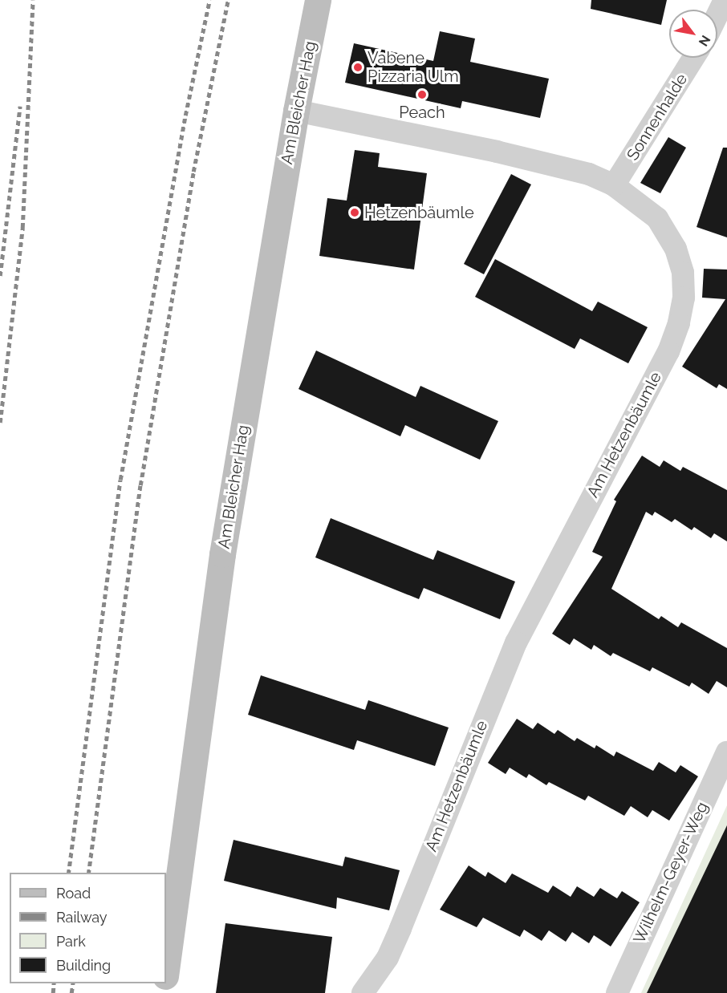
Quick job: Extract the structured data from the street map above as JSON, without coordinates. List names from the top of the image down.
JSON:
{
  "streets": {
    "street": [
      "Am Bleicher Hag",
      "Sonnenhalde",
      "Am Hetzenbäumle",
      "Wilhelm-Geyer-Weg"
    ]
  },
  "crossings": [
    ["Am Bleicher Hag", "Am Hetzenbäumle"],
    ["Sonnenhalde", "Am Hetzenbäumle"]
  ],
  "places": ["Vabene Pizzaria Ulm", "Peach", "Hetzenbäumle"],
  "legend": [
    "Road",
    "Railway",
    "Park",
    "Building"
  ],
  "north": "bottom right"
}
